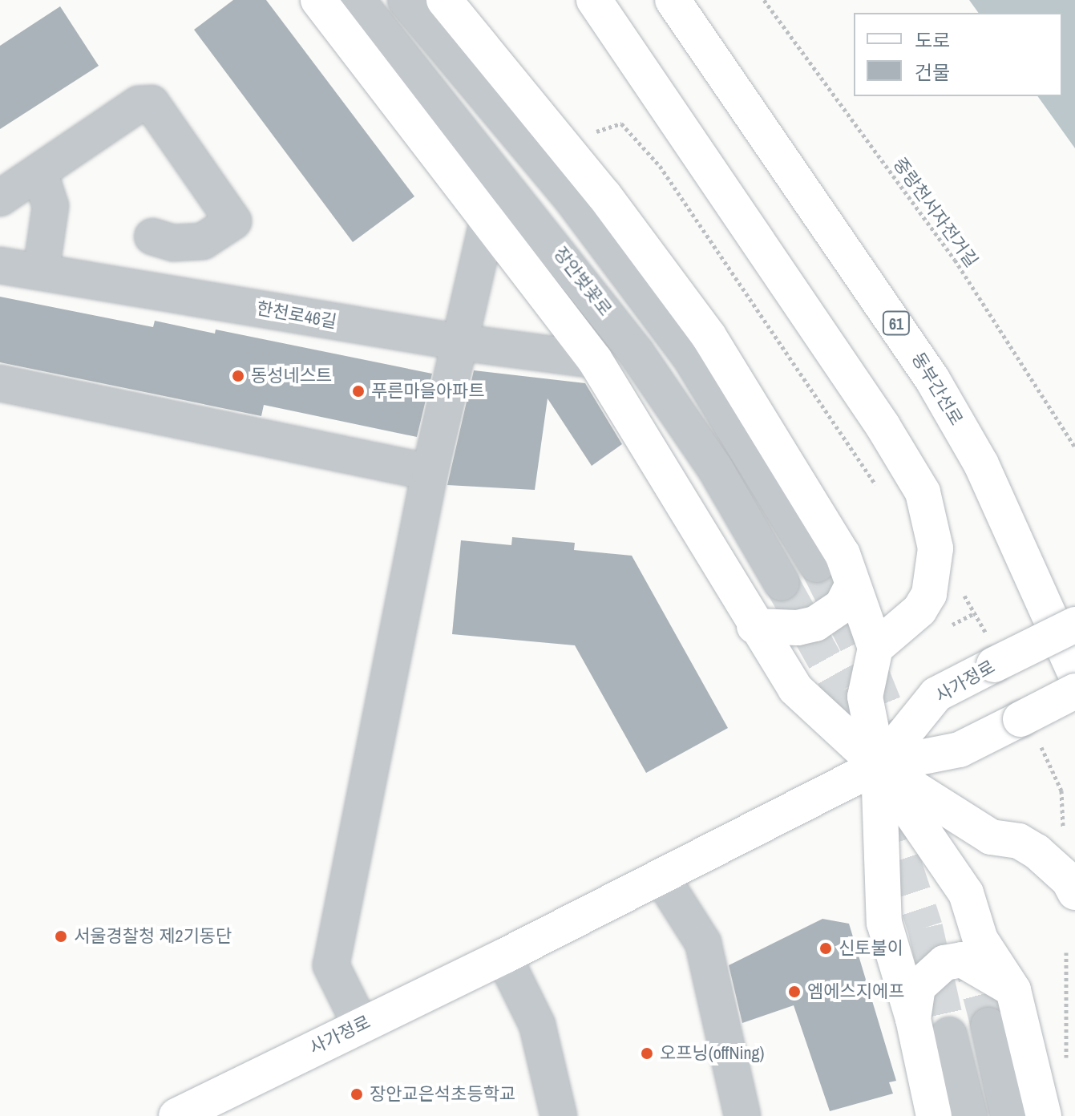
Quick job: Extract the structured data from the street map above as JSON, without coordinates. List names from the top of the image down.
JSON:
{
  "streets": {
    "main road": ["61", "동부간선로", "사가정로"],
    "street": ["장안벚꽃로", "한천로46길"],
    "path": ["중랑천서자전거길"]
  },
  "places": [
    "동성네스트",
    "푸른마을아파트",
    "서울경찰청 제2기동단",
    "신토불이",
    "엠에스지에프",
    "오프닝(offNing)",
    "장안교은석초등학교"
  ],
  "legend": ["도로", "건물"]
}
